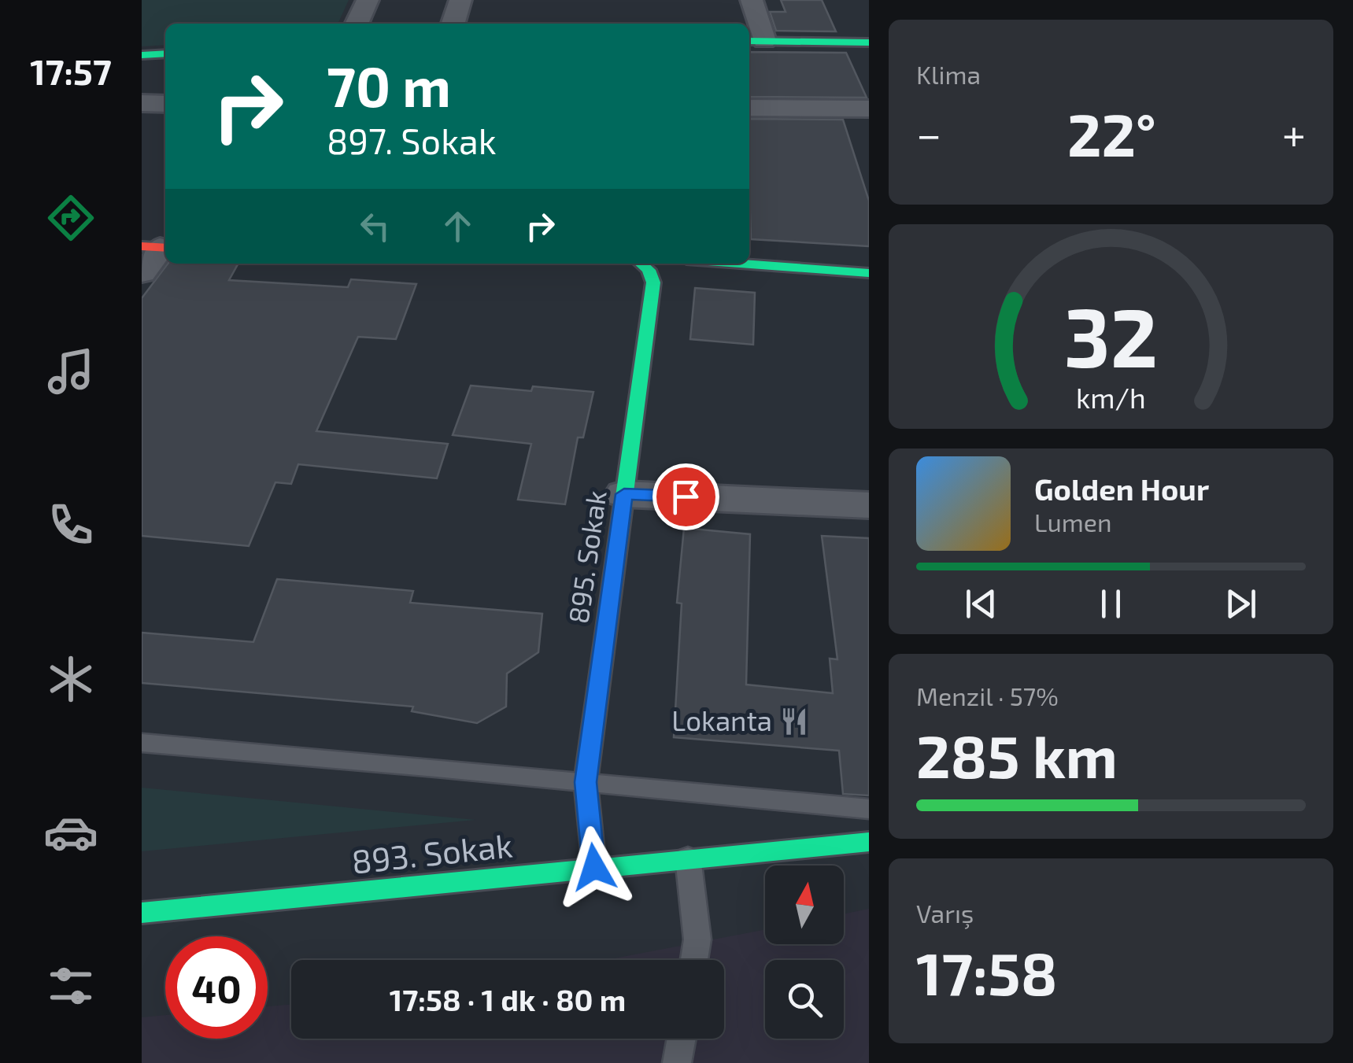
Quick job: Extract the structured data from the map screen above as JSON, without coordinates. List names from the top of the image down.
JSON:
{
  "streets": {
    "street": ["895. Sokak", "893. Sokak"]
  },
  "crossings": [
    ["895. Sokak", "893. Sokak"]
  ],
  "places": {
    "restaurant": ["Lokanta"]
  },
  "north": "top",
  "page": {
    "tabs": "17:57",
    "tile": [
      "Klima",
      ["Menzil · 57%", "285 km"],
      ["Varış", "17:58"]
    ],
    "turn": ["70 m", "897. Sokak"],
    "heat": ["−", "22°", "+"],
    "song": ["Golden Hour", "Lumen"],
    "limit": "40",
    "trip": "17:58 · 1 dk · 80 m",
    "gauge": ["32", "km/h"]
  }
}
